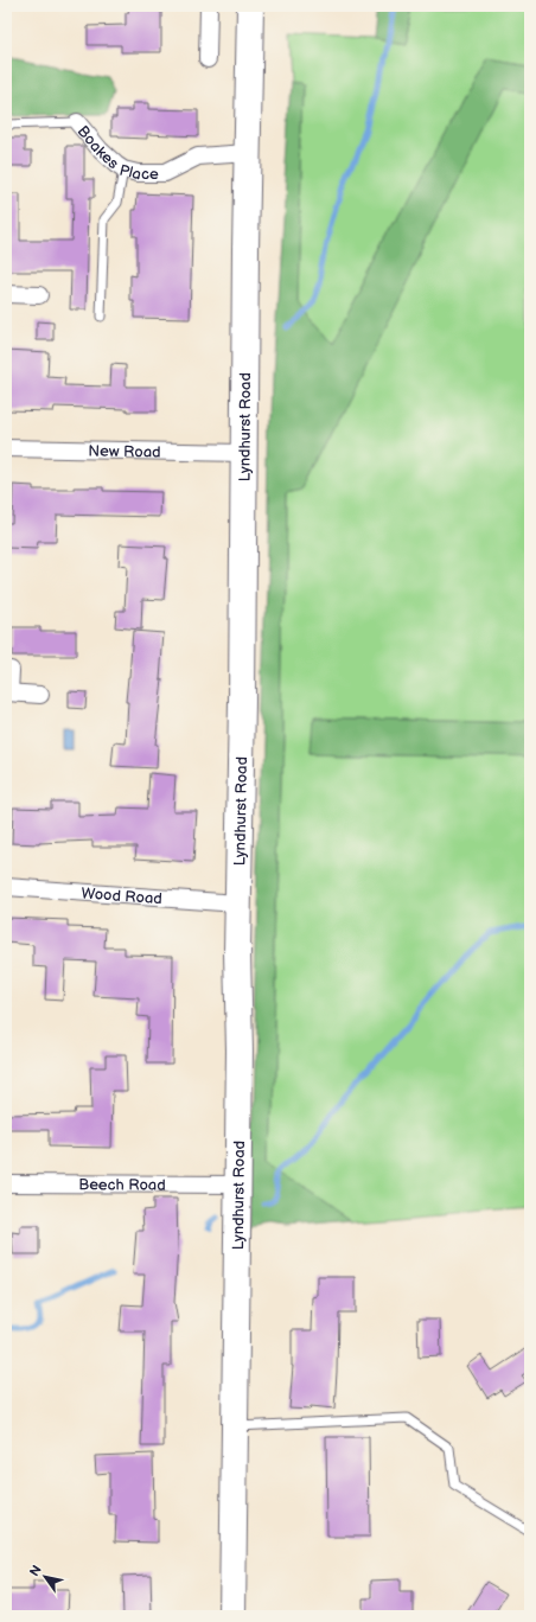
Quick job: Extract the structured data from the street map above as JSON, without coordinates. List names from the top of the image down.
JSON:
{
  "streets": {
    "main road": ["Lyndhurst Road"],
    "street": [
      "Boakes Place",
      "New Road",
      "Wood Road",
      "Beech Road"
    ]
  },
  "crossings": [
    ["Boakes Place", "Lyndhurst Road"],
    ["Lyndhurst Road", "New Road"],
    ["Lyndhurst Road", "Wood Road"],
    ["Lyndhurst Road", "Beech Road"]
  ],
  "north": "top left"
}
